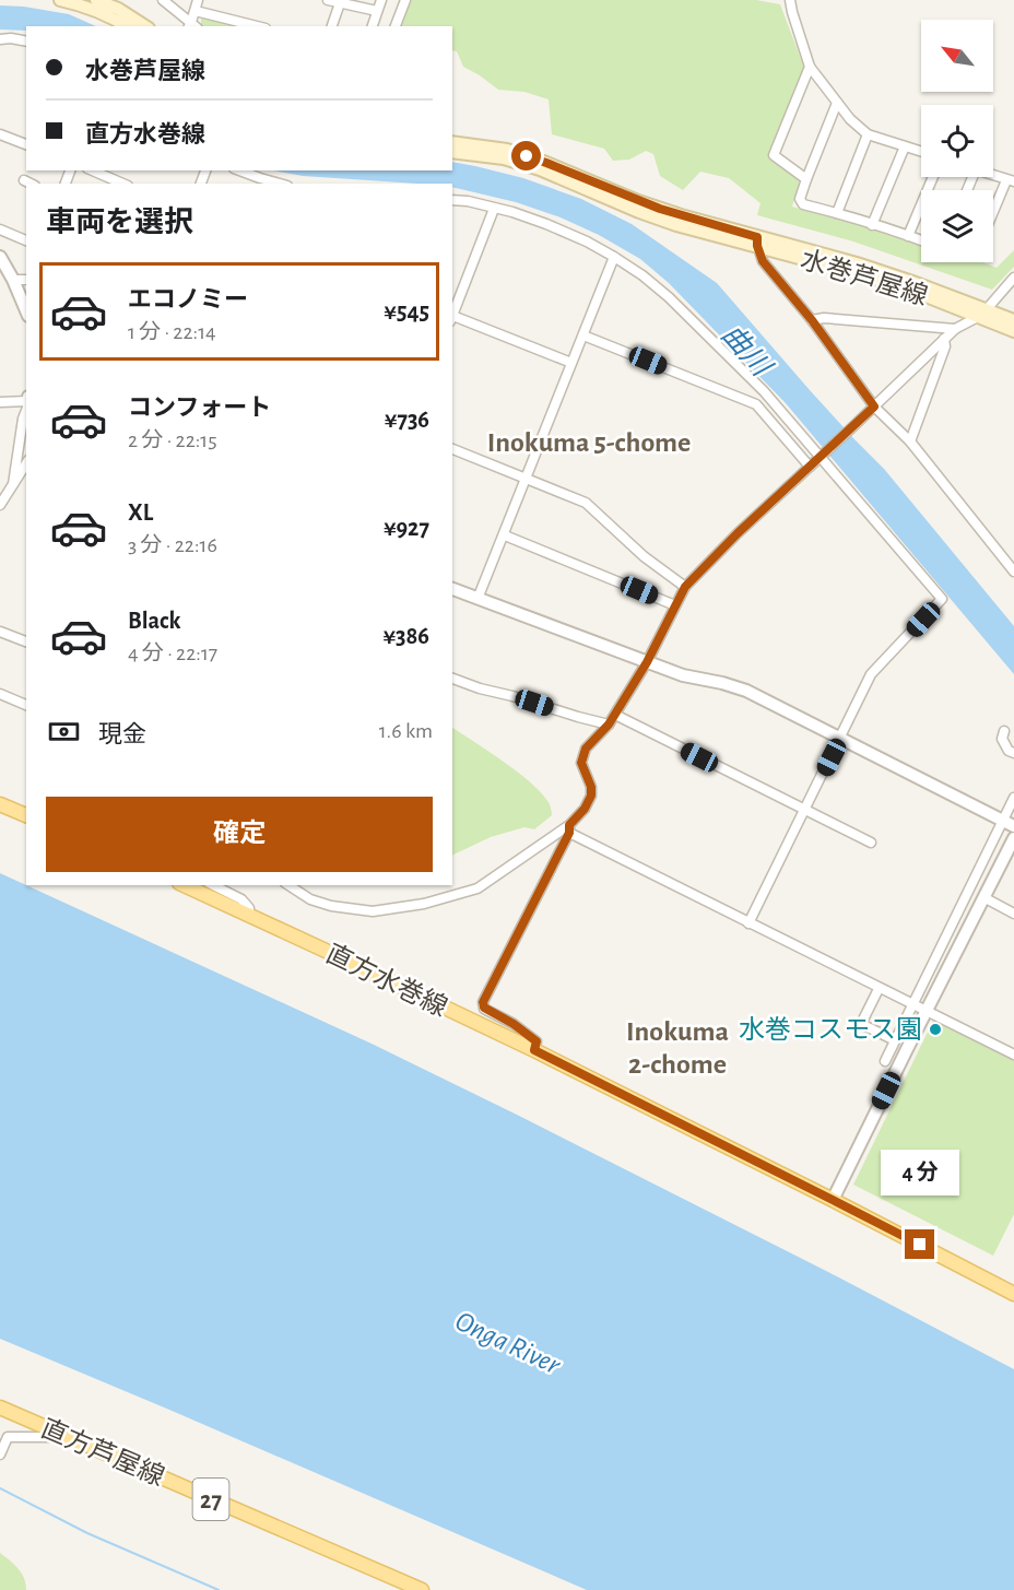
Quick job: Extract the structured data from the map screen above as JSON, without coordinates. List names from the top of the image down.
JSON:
{
  "streets": {
    "main road": [
      "水巻芦屋線",
      "直方水巻線",
      "直方芦屋線",
      "27"
    ]
  },
  "districts": ["Inokuma 5-chome", "Inokuma 2-chome"],
  "water": ["曲川", "Onga River"],
  "places": ["水巻コスモス園"],
  "north": "top left",
  "page": {
    "banner": ["水巻芦屋線", "直方水巻線"],
    "heading": "車両を選択",
    "list": [
      {
        "name": "エコノミー",
        "note": "1 分 · 22:14",
        "value": "¥545"
      },
      {
        "name": "コンフォート",
        "note": "2 分 · 22:15",
        "value": "¥736"
      },
      {
        "name": "XL",
        "note": "3 分 · 22:16",
        "value": "¥927"
      },
      {
        "name": "Black",
        "note": "4 分 · 22:17",
        "value": "¥386"
      }
    ],
    "pay": ["現金", "1.6 km"],
    "buttons": "確定",
    "bubble": "4 分"
  }
}
